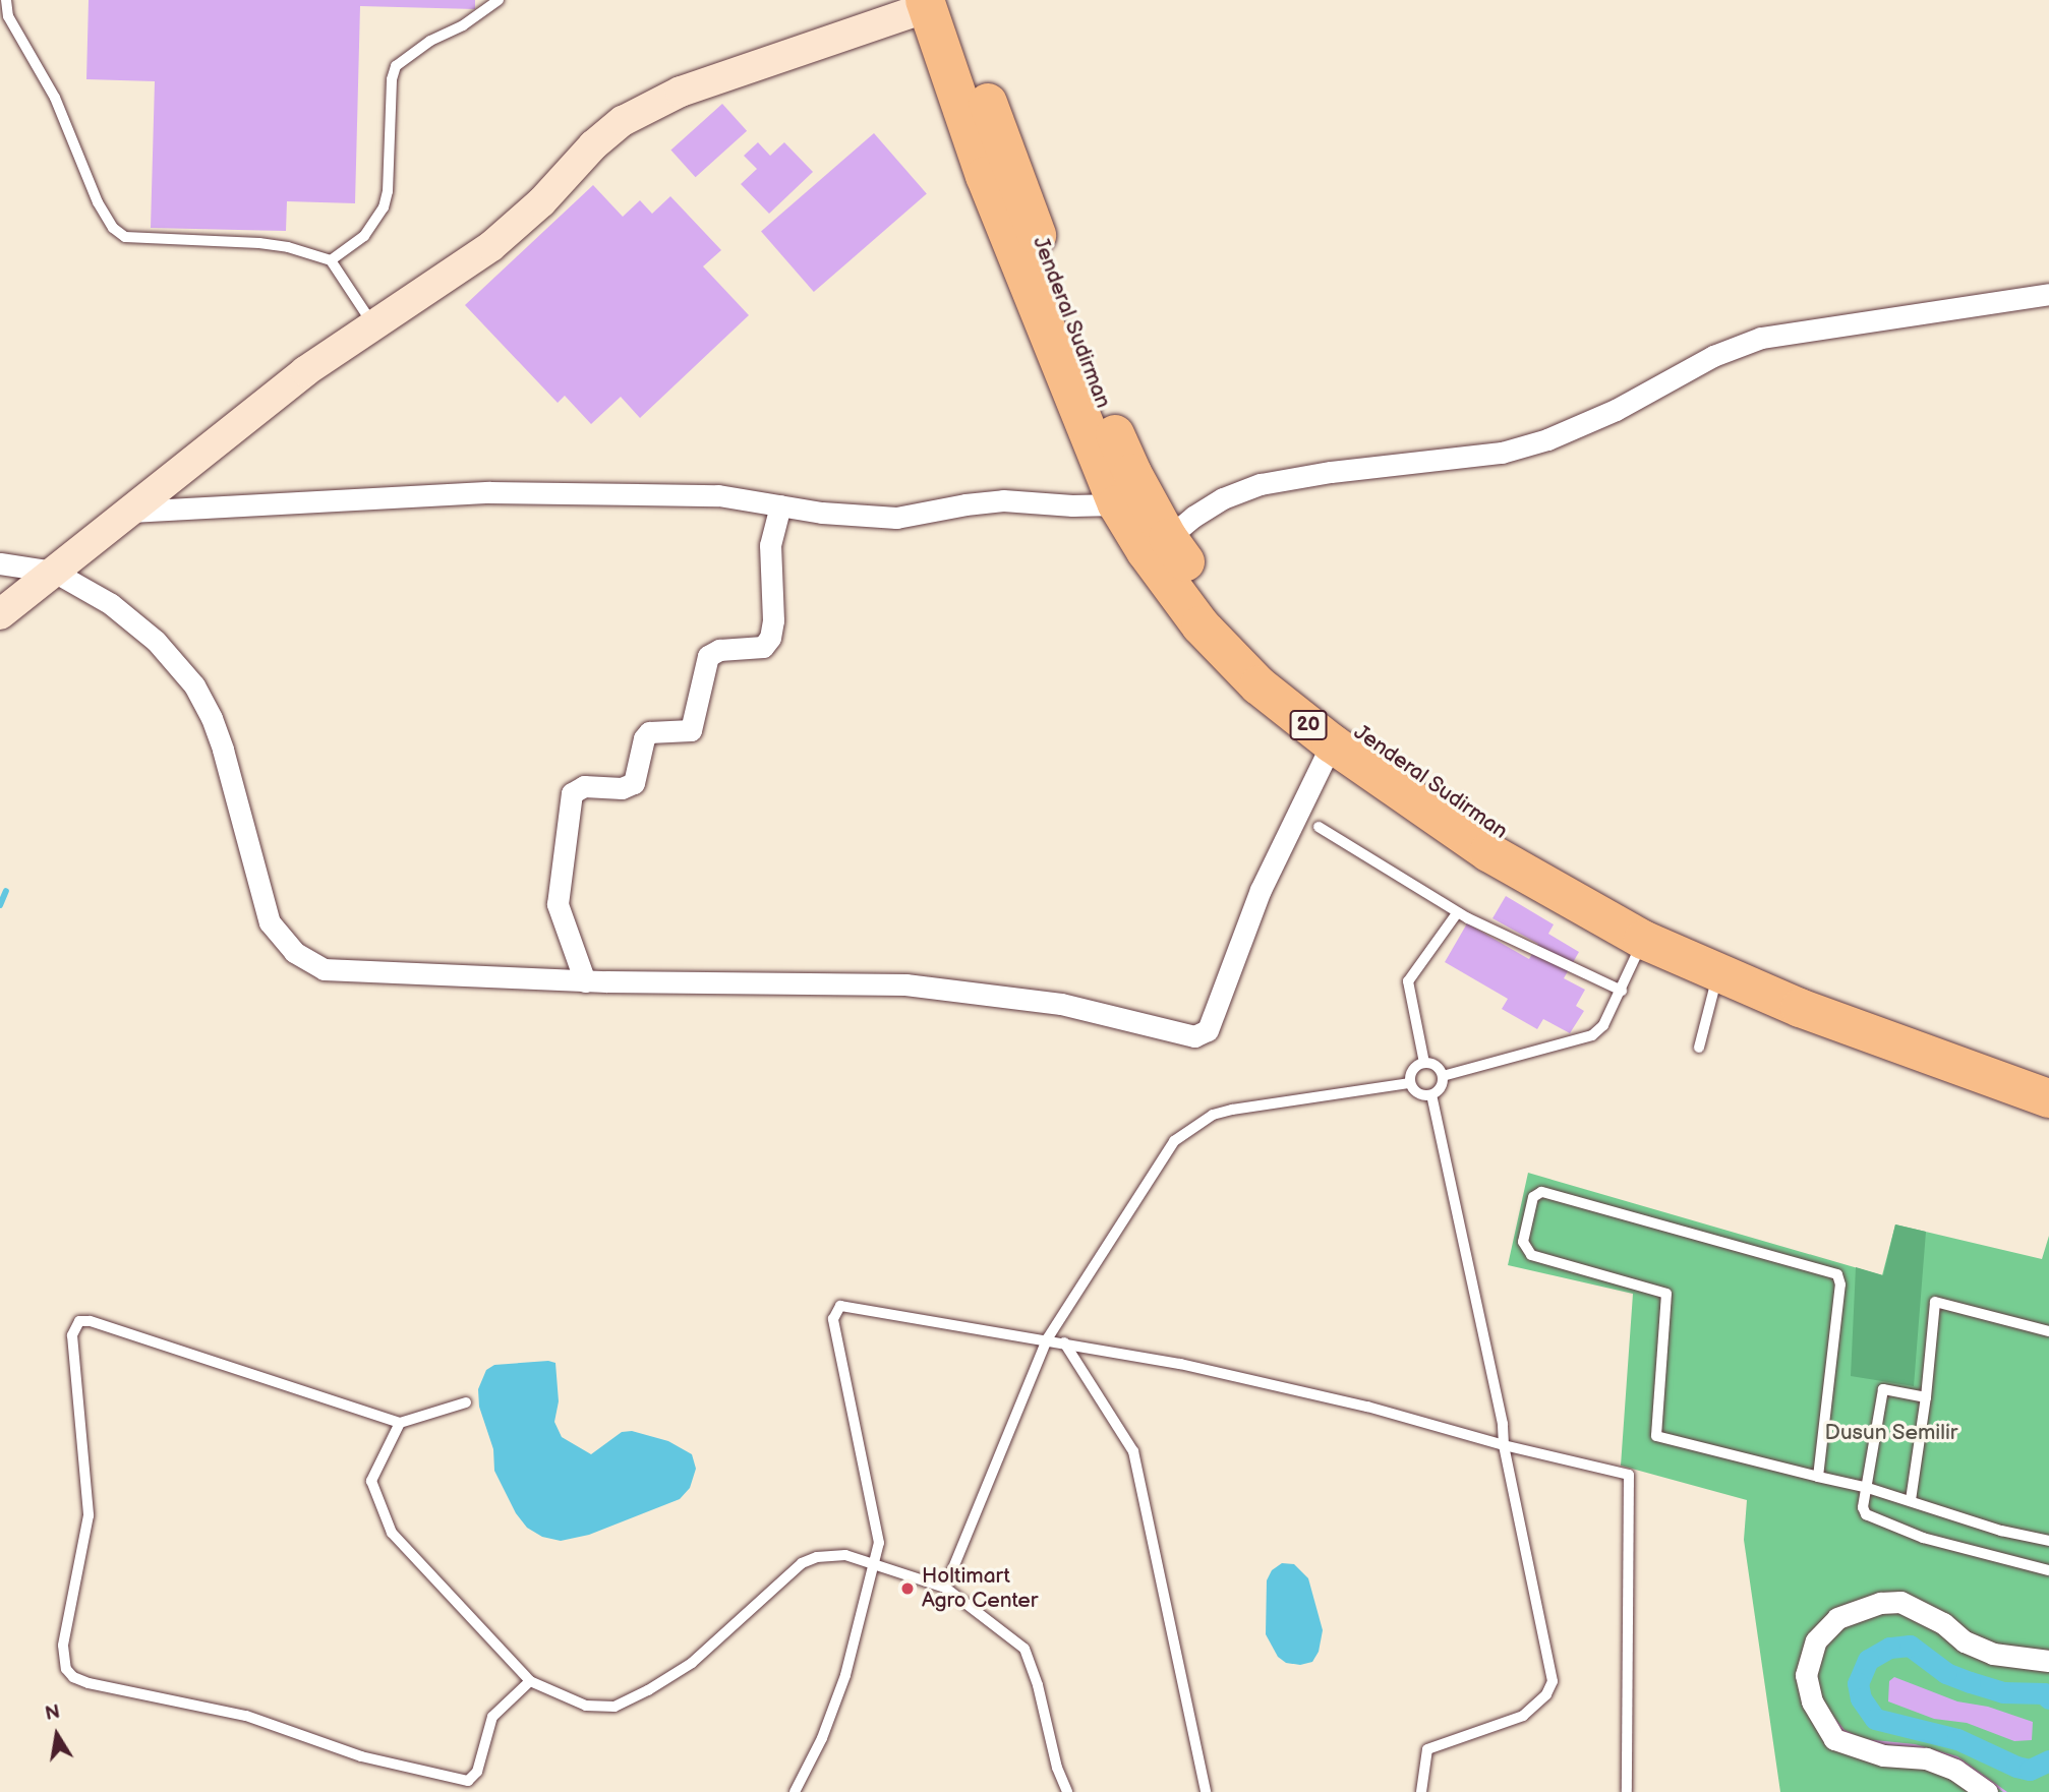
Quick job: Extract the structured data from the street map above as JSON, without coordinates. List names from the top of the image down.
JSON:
{
  "streets": {
    "highway": ["Jenderal Sudirman", "20"]
  },
  "crossings": [
    ["Jenderal Sudirman", "20"]
  ],
  "parks": ["Dusun Semilir"],
  "places": ["Holtimart Agro Center"],
  "north": "top"
}
